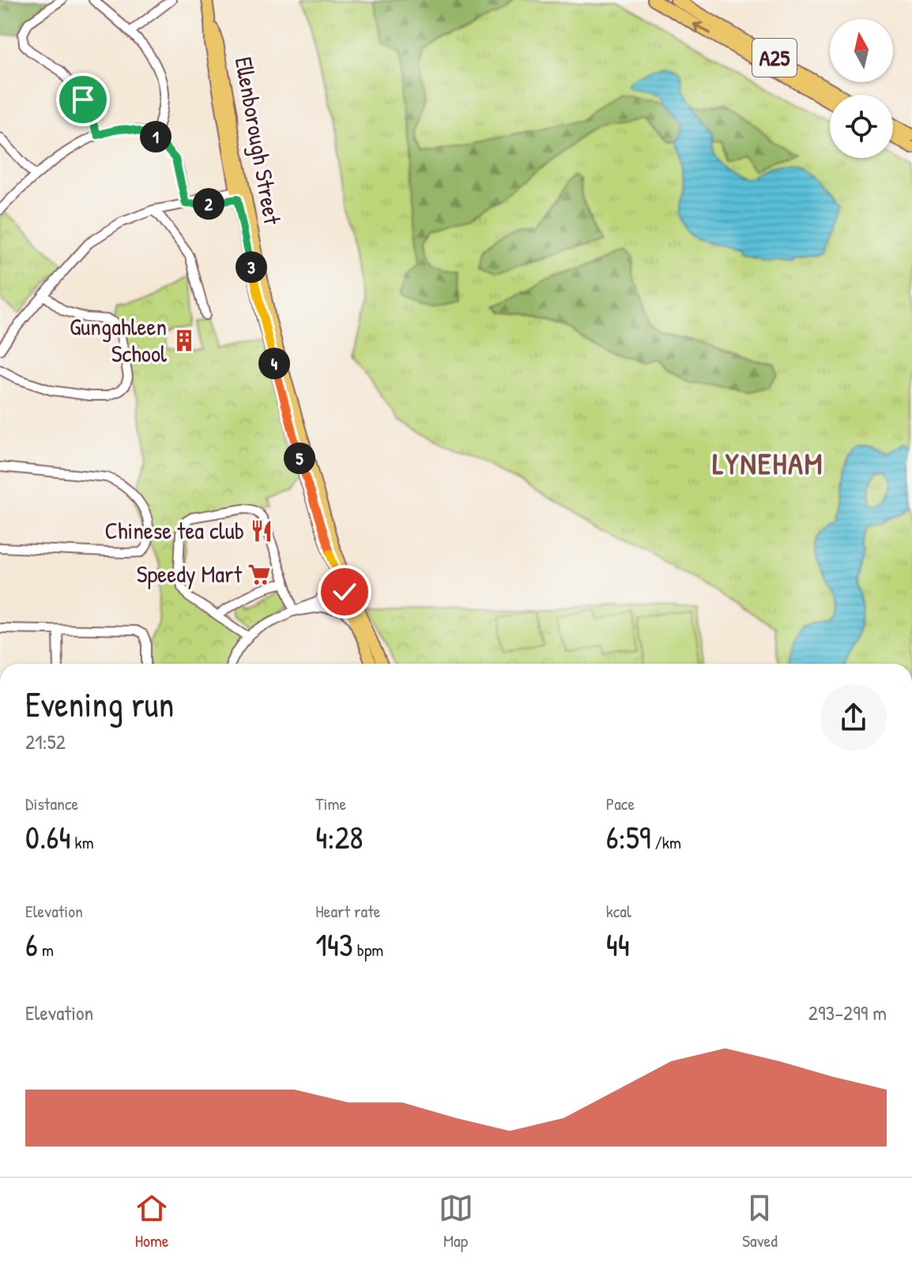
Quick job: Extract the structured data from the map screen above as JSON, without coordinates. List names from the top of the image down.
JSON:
{
  "streets": {
    "highway": ["A25"],
    "main road": ["Ellenborough Street"]
  },
  "districts": ["LYNEHAM"],
  "places": {
    "building": ["Gungahleen School"],
    "restaurant": ["Chinese tea club"],
    "supermarket": ["Speedy Mart"]
  },
  "north": "top",
  "page": {
    "pins": [
      "1",
      "2",
      "3",
      "4",
      "5"
    ],
    "heading": ["Evening run", "21:52"],
    "stats": [
      ["Distance", "0.64 km"],
      ["Time", "4:28"],
      ["Pace", "6:59 /km"],
      ["Elevation", "6 m"],
      ["Heart rate", "143 bpm"],
      ["kcal", "44"]
    ],
    "chart": ["Elevation", "293–299 m"],
    "tabs": ["Home", "Map", "Saved"]
  }
}
